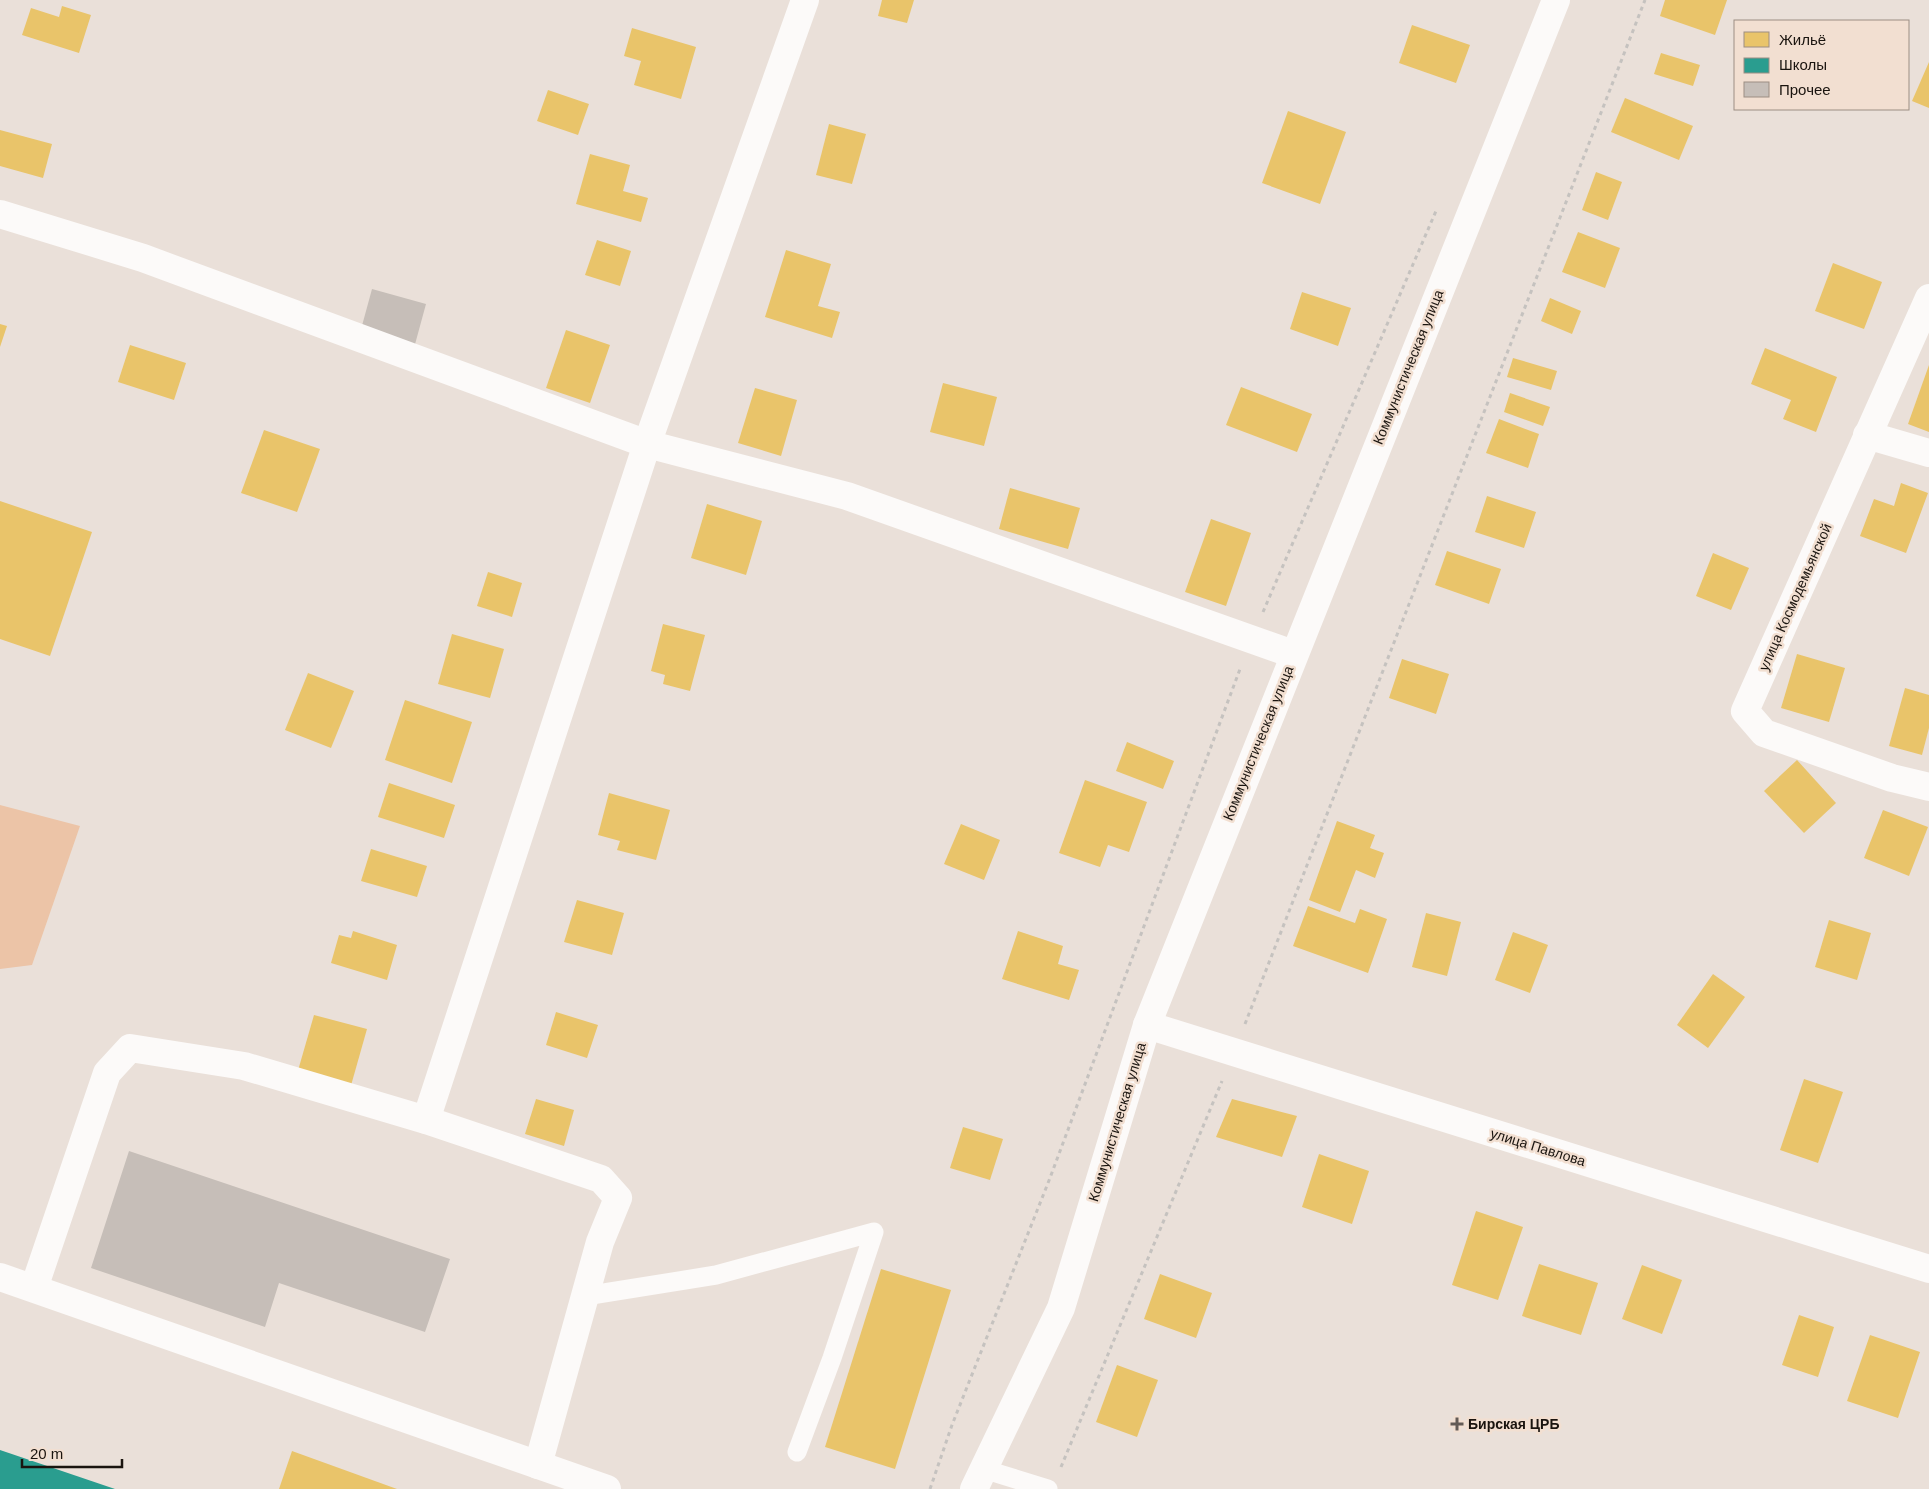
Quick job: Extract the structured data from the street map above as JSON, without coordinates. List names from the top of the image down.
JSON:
{
  "streets": {
    "street": ["Коммунистическая улица", "улица Космодемьянской", "улица Павлова"]
  },
  "crossings": [
    ["Коммунистическая улица", "улица Павлова"]
  ],
  "places": {
    "health": ["Бирская ЦРБ"]
  },
  "legend": ["Жильё", "Школы", "Прочее"],
  "scale_bar": "20 m"
}
